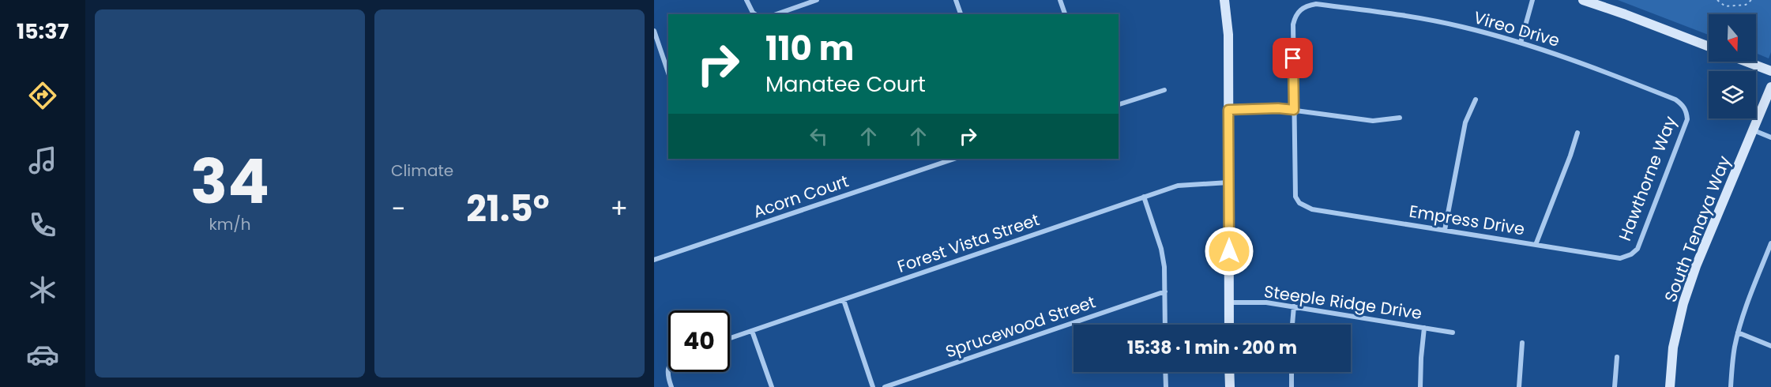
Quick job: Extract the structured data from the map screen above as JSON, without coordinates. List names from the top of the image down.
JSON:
{
  "streets": {
    "street": [
      "Vireo Drive",
      "Hawthorne Way",
      "Acorn Court",
      "Empress Drive",
      "South Tenaya Way",
      "Forest Vista Street",
      "Steeple Ridge Drive",
      "Sprucewood Street"
    ]
  },
  "crossings": [
    ["Vireo Drive", "Hawthorne Way"],
    ["Vireo Drive", "Empress Drive"],
    ["Hawthorne Way", "Empress Drive"]
  ],
  "north": "bottom",
  "page": {
    "tabs": "15:37",
    "tile": [
      ["34", "km/h"],
      "Climate"
    ],
    "turn": ["110 m", "Manatee Court"],
    "heat": ["−", "21.5°", "+"],
    "limit": "40",
    "trip": "15:38 · 1 min · 200 m"
  }
}
